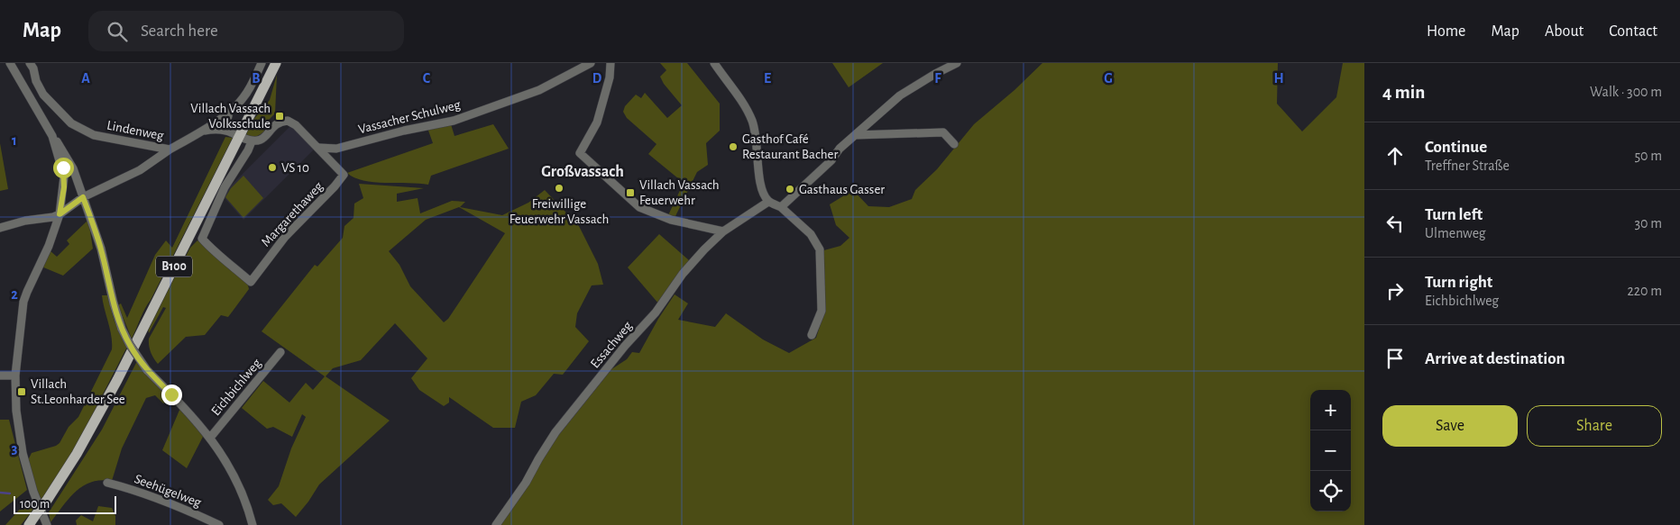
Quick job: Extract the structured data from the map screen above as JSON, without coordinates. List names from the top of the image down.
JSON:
{
  "streets": {
    "main road": ["B100"],
    "street": [
      "Vassacher Schulweg",
      "Lindenweg",
      "Margarethaweg",
      "Essachweg",
      "Eichbichlweg",
      "Seehügelweg"
    ]
  },
  "crossings": [
    ["Vassacher Schulweg", "Margarethaweg"]
  ],
  "districts": ["Großvassach"],
  "places": {
    "transit": ["Villach Vassach Volksschule", "Villach Vassach Feuerwehr", "Villach St.Leonharder See"],
    "other": [
      "Gasthof Café Restaurant Bacher",
      "VS 10",
      "Freiwillige Feuerwehr Vassach",
      "Gasthaus Gasser"
    ]
  },
  "scale_bar": "100 m",
  "page": {
    "header": "Map",
    "search": "Search here",
    "nav": [
      "Home",
      "Map",
      "About",
      "Contact"
    ],
    "heading": ["4 min", "Walk · 300 m"],
    "list": [
      ["Continue", "Treffner Straße", "50 m"],
      ["Turn left", "Ulmenweg", "30 m"],
      ["Turn right", "Eichbichlweg", "220 m"],
      "Arrive at destination"
    ],
    "map_buttons": ["+", "−"],
    "buttons": ["Save", "Share"],
    "scale": "100 m"
  },
  "grid": {
    "columns": [
      "A",
      "B",
      "C",
      "D",
      "E",
      "F",
      "G",
      "H"
    ],
    "rows": ["1", "2", "3"]
  }
}
